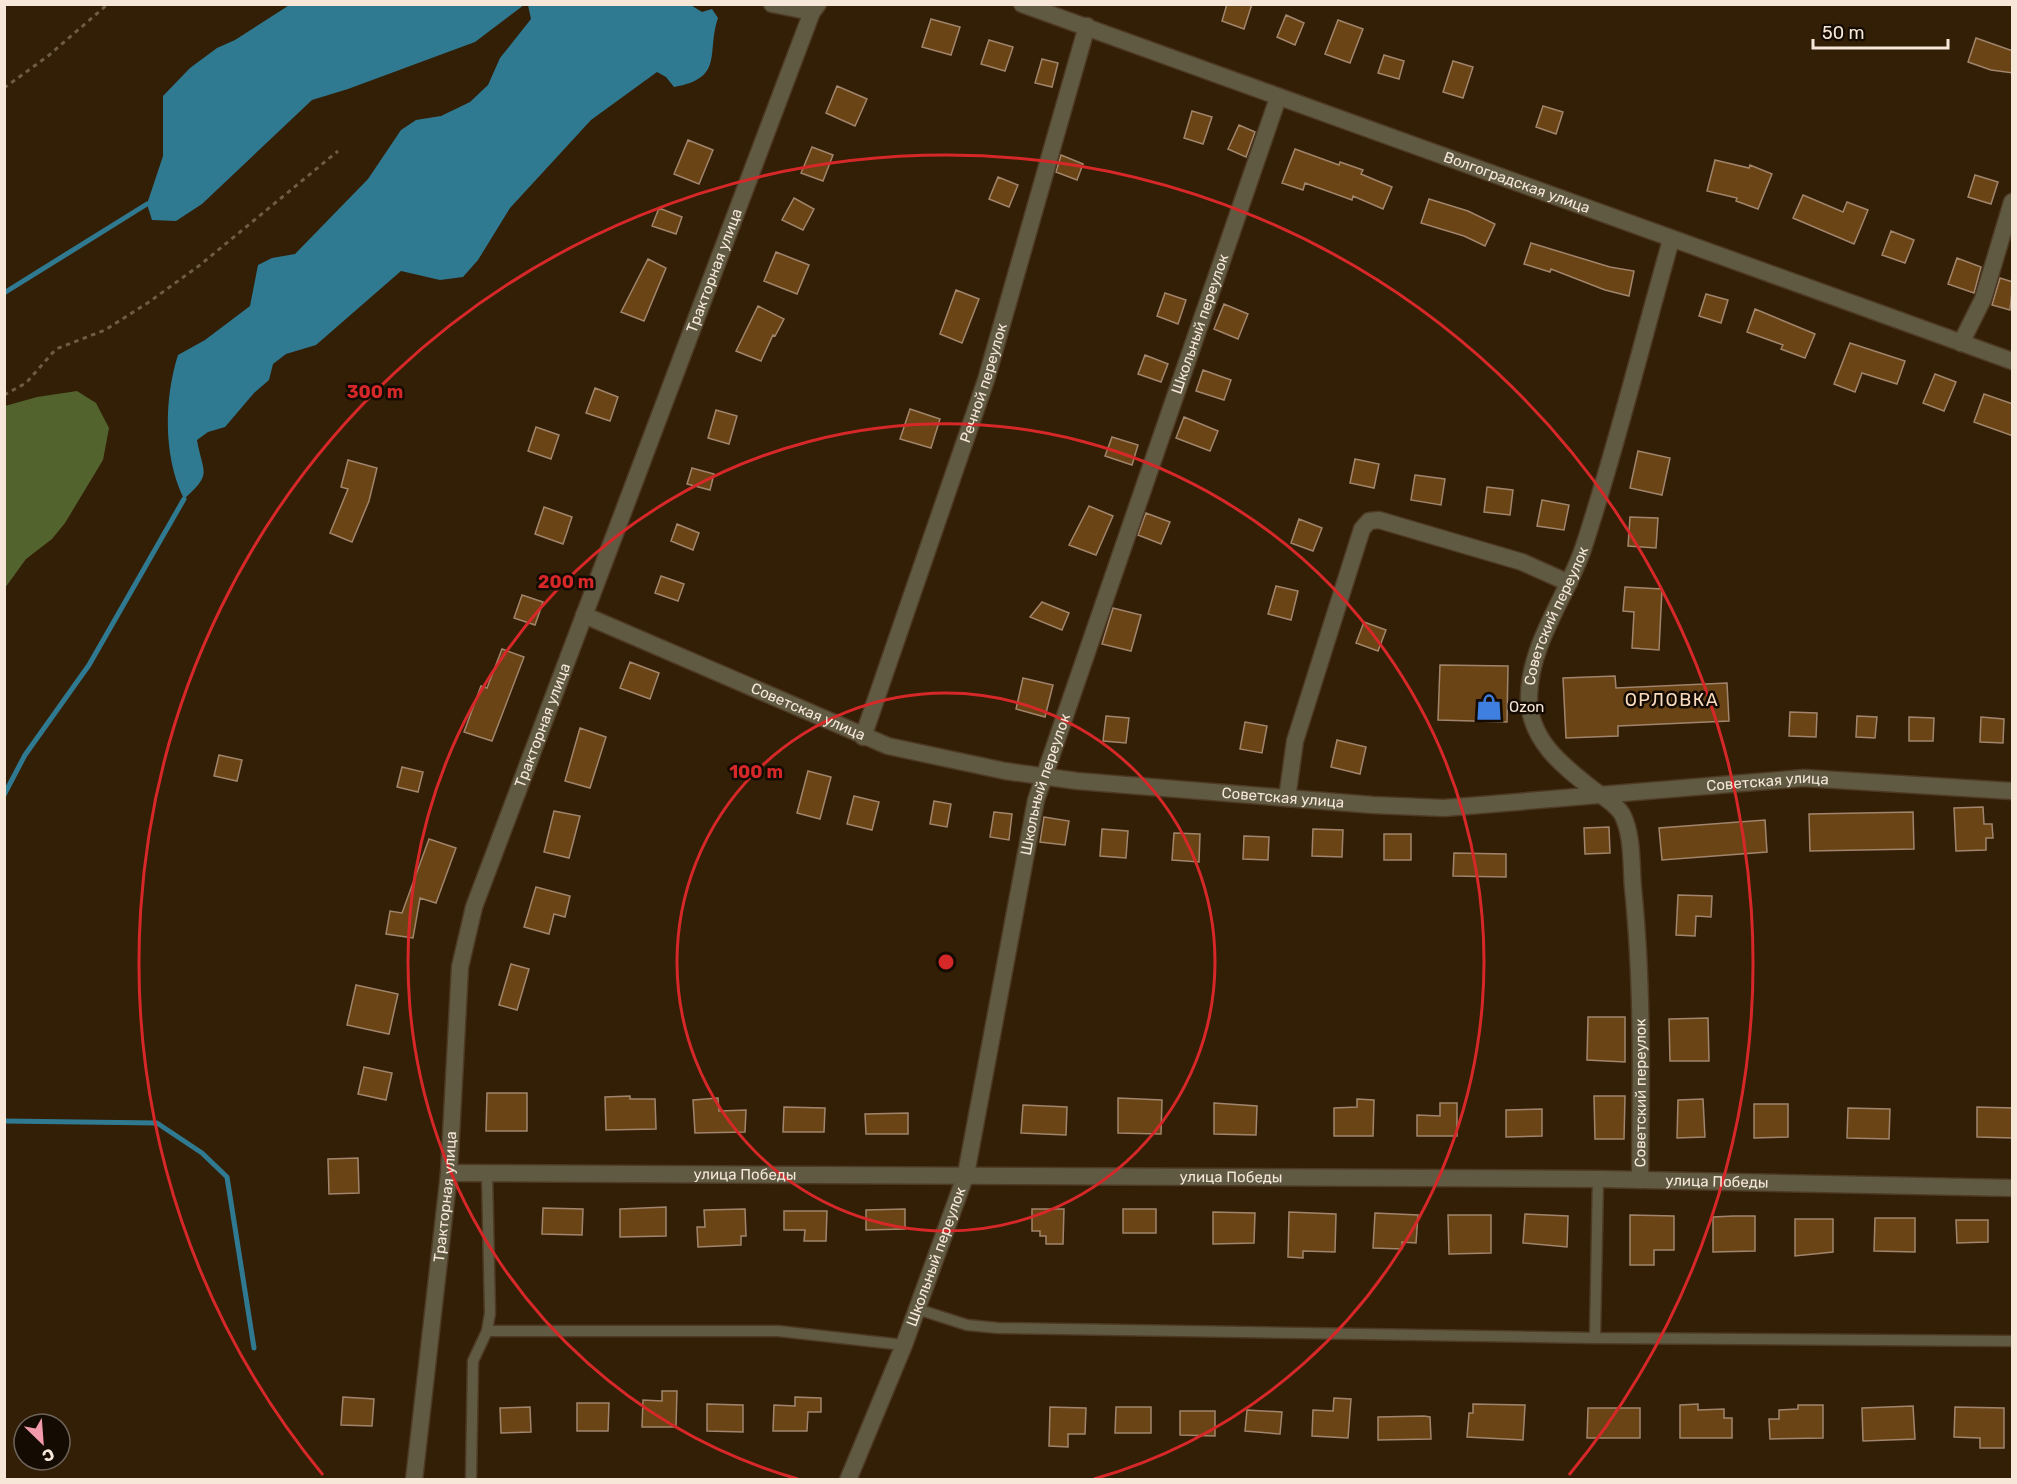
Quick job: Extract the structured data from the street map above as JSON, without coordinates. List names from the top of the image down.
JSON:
{
  "streets": {
    "street": [
      "Волгоградская улица",
      "Тракторная улица",
      "Школьный переулок",
      "Речной переулок",
      "Советский переулок",
      "Советская улица",
      "улица Победы"
    ]
  },
  "crossings": [
    ["Волгоградская улица", "Школьный переулок"],
    ["Волгоградская улица", "Речной переулок"],
    ["Волгоградская улица", "Советский переулок"],
    ["Тракторная улица", "Советская улица"],
    ["Тракторная улица", "улица Победы"],
    ["Школьный переулок", "Советская улица"],
    ["Школьный переулок", "улица Победы"],
    ["Речной переулок", "Советская улица"],
    ["Советский переулок", "Советская улица"],
    ["Советский переулок", "улица Победы"]
  ],
  "districts": ["ОРЛОВКА"],
  "places": {
    "shop": ["Ozon"]
  },
  "scale_bar": "50 m",
  "north": "bottom right",
  "rings": ["300 m", "200 m", "100 m"]
}
